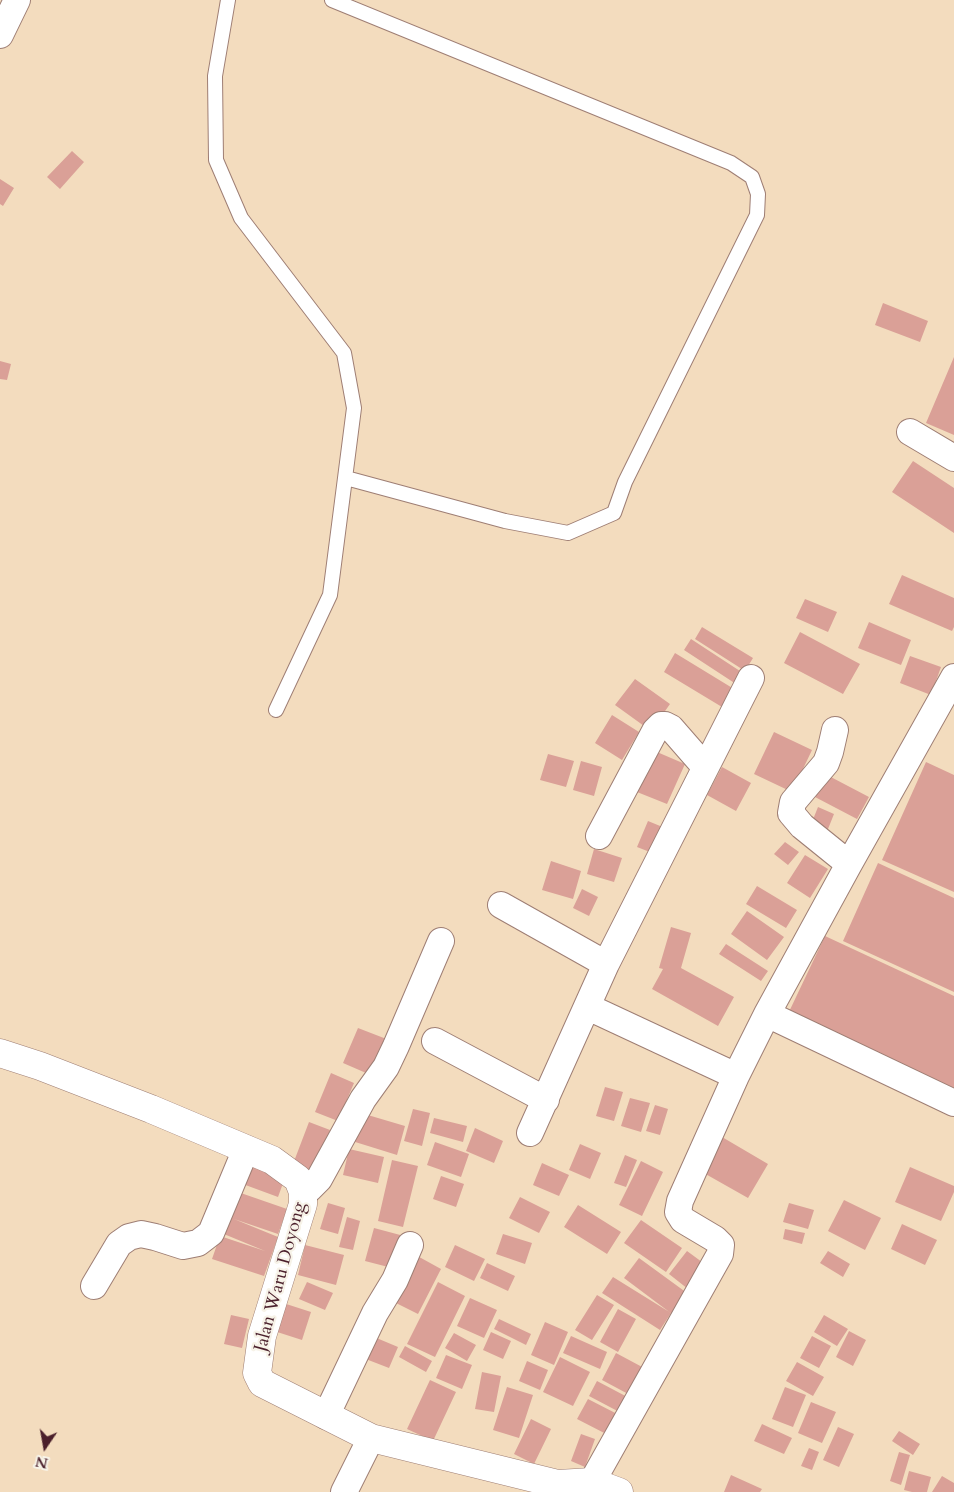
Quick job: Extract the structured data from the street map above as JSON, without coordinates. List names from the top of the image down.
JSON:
{
  "streets": {
    "street": ["Jalan Waru Doyong"]
  },
  "north": "bottom"
}
